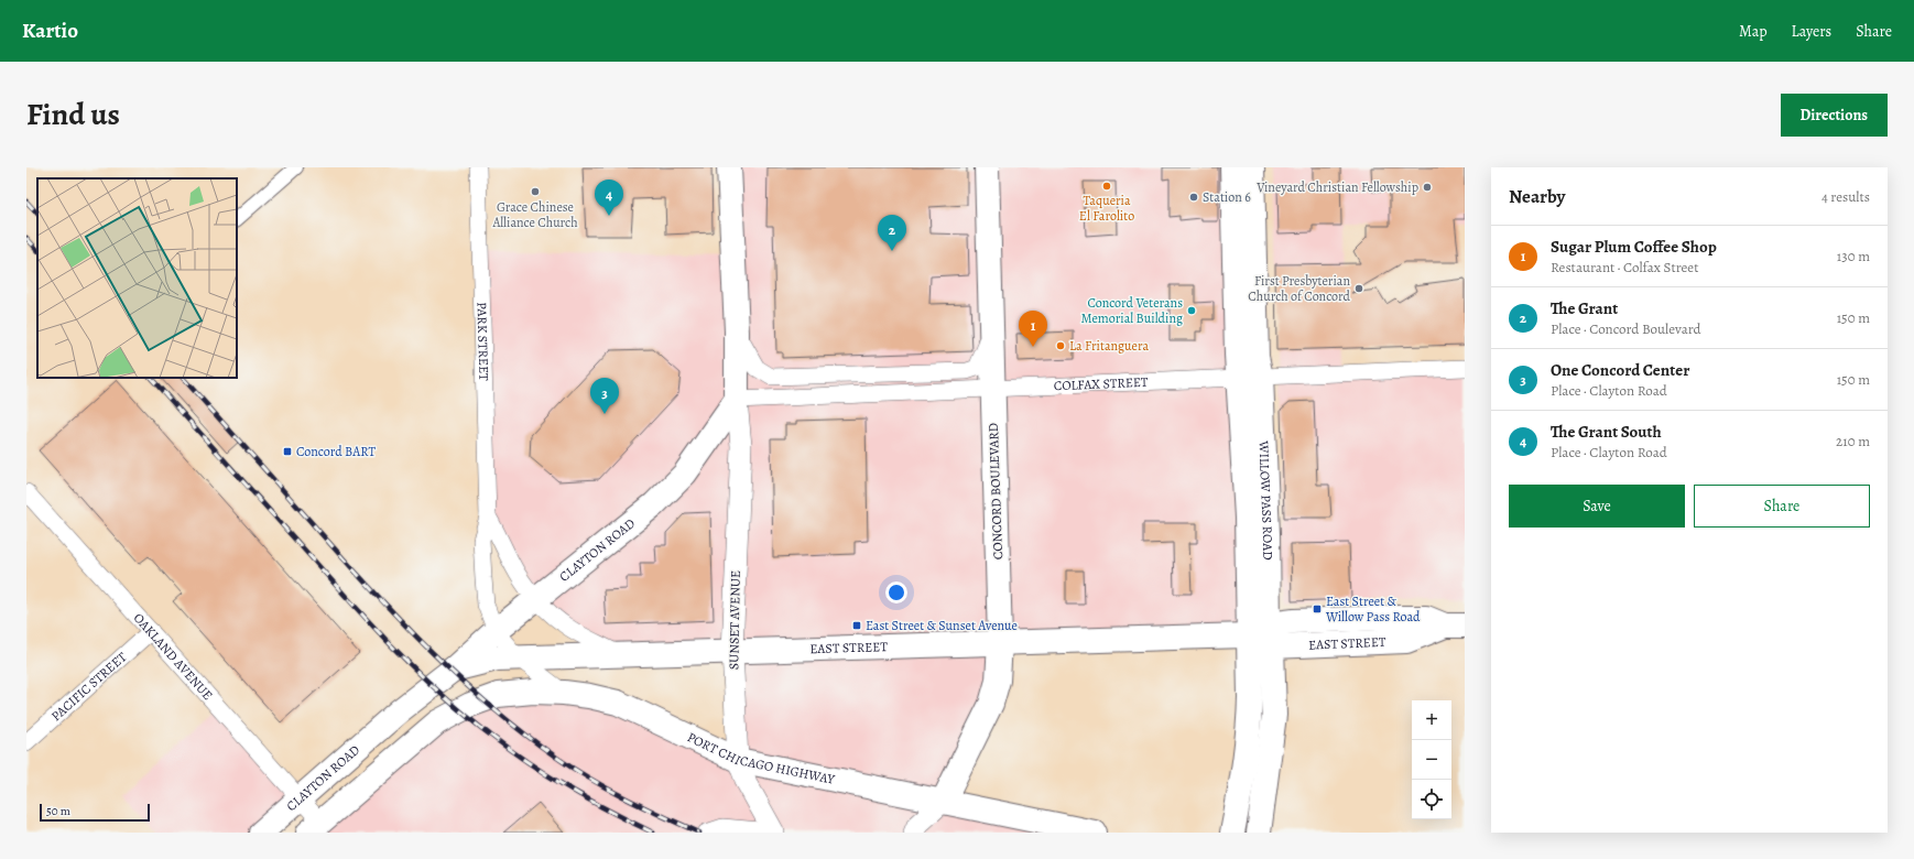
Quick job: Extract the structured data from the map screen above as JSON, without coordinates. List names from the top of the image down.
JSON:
{
  "streets": {
    "main road": [
      "CONCORD BOULEVARD",
      "WILLOW PASS ROAD",
      "CLAYTON ROAD",
      "EAST STREET",
      "PORT CHICAGO HIGHWAY"
    ],
    "street": [
      "PARK STREET",
      "COLFAX STREET",
      "SUNSET AVENUE",
      "OAKLAND AVENUE",
      "PACIFIC STREET"
    ]
  },
  "crossings": [
    ["PARK STREET", "CLAYTON ROAD"],
    ["PARK STREET", "EAST STREET"],
    ["PARK STREET", "PORT CHICAGO HIGHWAY"],
    ["COLFAX STREET", "CONCORD BOULEVARD"],
    ["COLFAX STREET", "WILLOW PASS ROAD"],
    ["COLFAX STREET", "CLAYTON ROAD"],
    ["COLFAX STREET", "SUNSET AVENUE"],
    ["CONCORD BOULEVARD", "EAST STREET"],
    ["CONCORD BOULEVARD", "PORT CHICAGO HIGHWAY"],
    ["WILLOW PASS ROAD", "EAST STREET"],
    ["CLAYTON ROAD", "SUNSET AVENUE"],
    ["CLAYTON ROAD", "EAST STREET"],
    ["CLAYTON ROAD", "OAKLAND AVENUE"],
    ["SUNSET AVENUE", "EAST STREET"],
    ["SUNSET AVENUE", "PORT CHICAGO HIGHWAY"],
    ["OAKLAND AVENUE", "PACIFIC STREET"],
    ["OAKLAND AVENUE", "PORT CHICAGO HIGHWAY"]
  ],
  "places": {
    "other": [
      "Taqueria El Farolito",
      "Vineyard Christian Fellowship",
      "Grace Chinese Alliance Church",
      "Station 6",
      "First Presbyterian Church of Concord",
      "Concord Veterans Memorial Building",
      "La Fritanguera"
    ],
    "transit": ["Concord BART", "East Street & Willow Pass Road", "East Street & Sunset Avenue"]
  },
  "scale_bar": "50 m",
  "page": {
    "header": "Kartio",
    "nav": ["Map", "Layers", "Share"],
    "title": "Find us",
    "buttons": [
      "Directions",
      ["Save", "Share"]
    ],
    "heading": ["Nearby", "4 results"],
    "pins": [
      "4",
      "2",
      "1",
      "3"
    ],
    "list": [
      {
        "mark": "1",
        "name": "Sugar Plum Coffee Shop",
        "note": "Restaurant · Colfax Street",
        "value": "130 m"
      },
      {
        "mark": "2",
        "name": "The Grant",
        "note": "Place · Concord Boulevard",
        "value": "150 m"
      },
      {
        "mark": "3",
        "name": "One Concord Center",
        "note": "Place · Clayton Road",
        "value": "150 m"
      },
      {
        "mark": "4",
        "name": "The Grant South",
        "note": "Place · Clayton Road",
        "value": "210 m"
      }
    ],
    "map_buttons": ["+", "−"],
    "scale": "50 m"
  }
}
